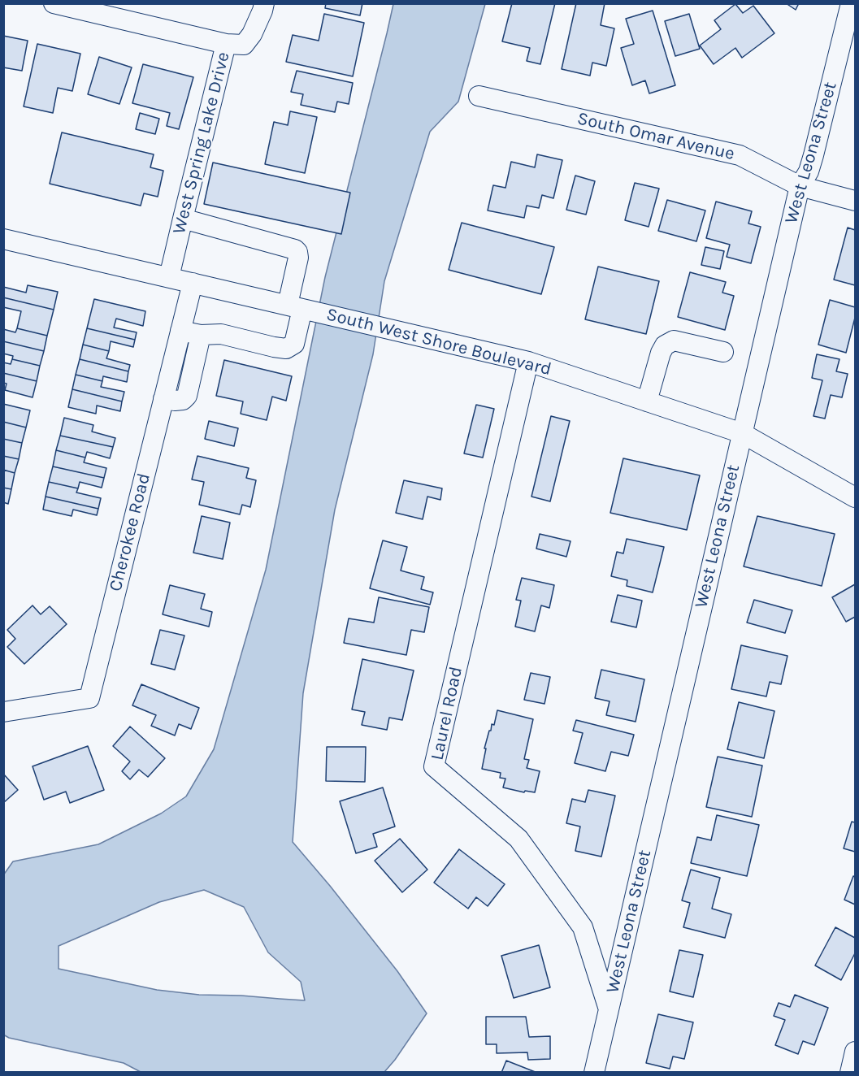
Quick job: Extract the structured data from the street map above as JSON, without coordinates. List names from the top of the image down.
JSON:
{
  "streets": {
    "street": [
      "South Omar Avenue",
      "West Spring Lake Drive",
      "West Leona Street",
      "South West Shore Boulevard",
      "Cherokee Road",
      "Laurel Road"
    ]
  },
  "crossings": [
    ["South Omar Avenue", "West Leona Street"],
    ["West Spring Lake Drive", "South West Shore Boulevard"],
    ["West Leona Street", "South West Shore Boulevard"],
    ["West Leona Street", "Laurel Road"],
    ["South West Shore Boulevard", "Cherokee Road"],
    ["South West Shore Boulevard", "Laurel Road"]
  ]
}
